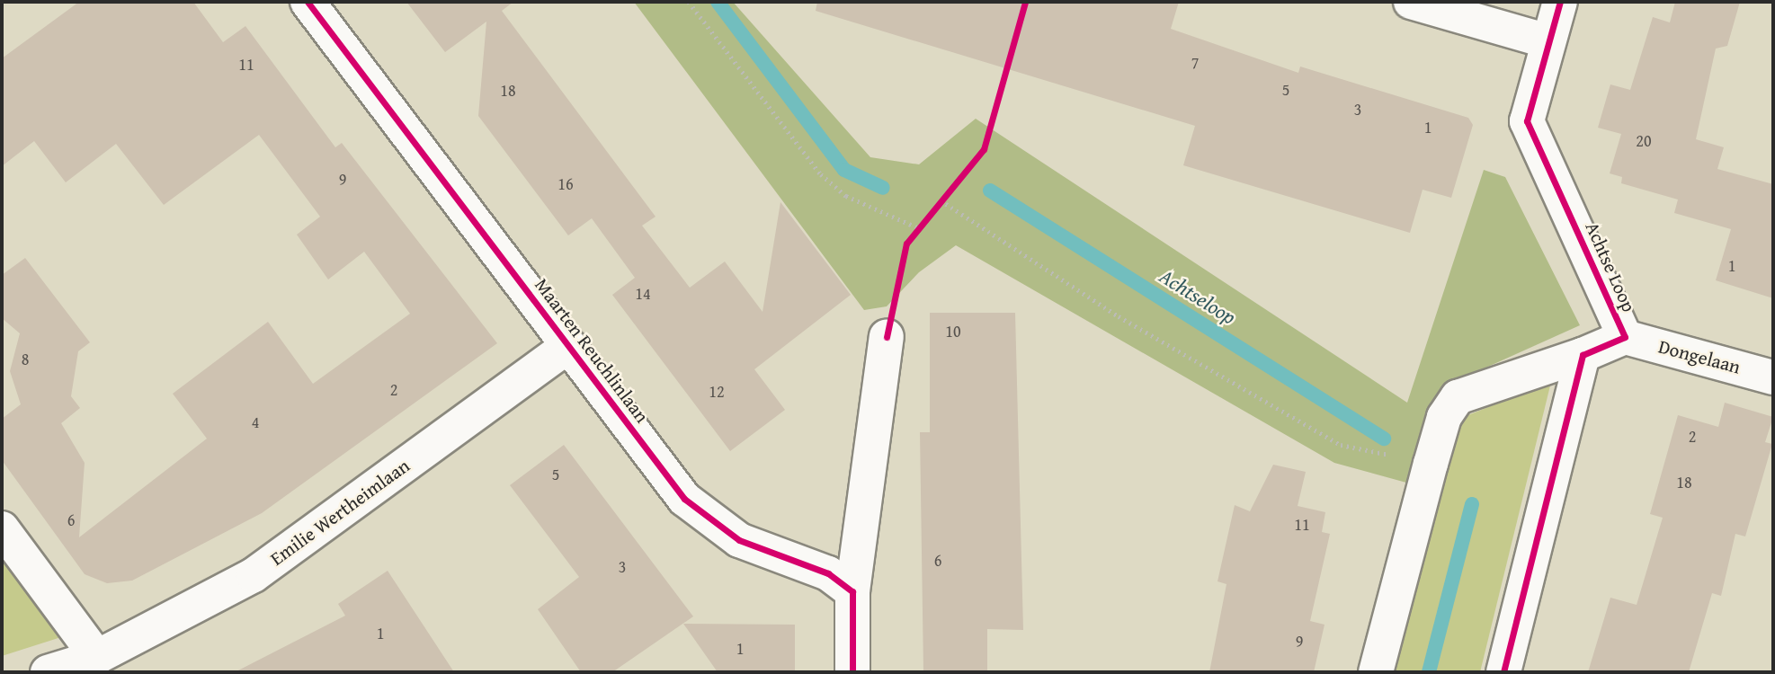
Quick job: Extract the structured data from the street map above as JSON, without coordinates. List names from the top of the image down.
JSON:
{
  "streets": {
    "street": [
      "Achtse Loop",
      "Maarten Reuchlinlaan",
      "Dongelaan",
      "Emilie Wertheimlaan"
    ]
  },
  "crossings": [
    ["Achtse Loop", "Dongelaan"],
    ["Maarten Reuchlinlaan", "Emilie Wertheimlaan"]
  ],
  "water": ["Achtseloop"],
  "house_numbers": [
    "7",
    "11",
    "5",
    "18",
    "3",
    "1",
    "20",
    "9",
    "16",
    "1",
    "14",
    "10",
    "8",
    "2",
    "12",
    "4",
    "2",
    "5",
    "18",
    "6",
    "11",
    "6",
    "3",
    "1",
    "9",
    "1"
  ]
}
